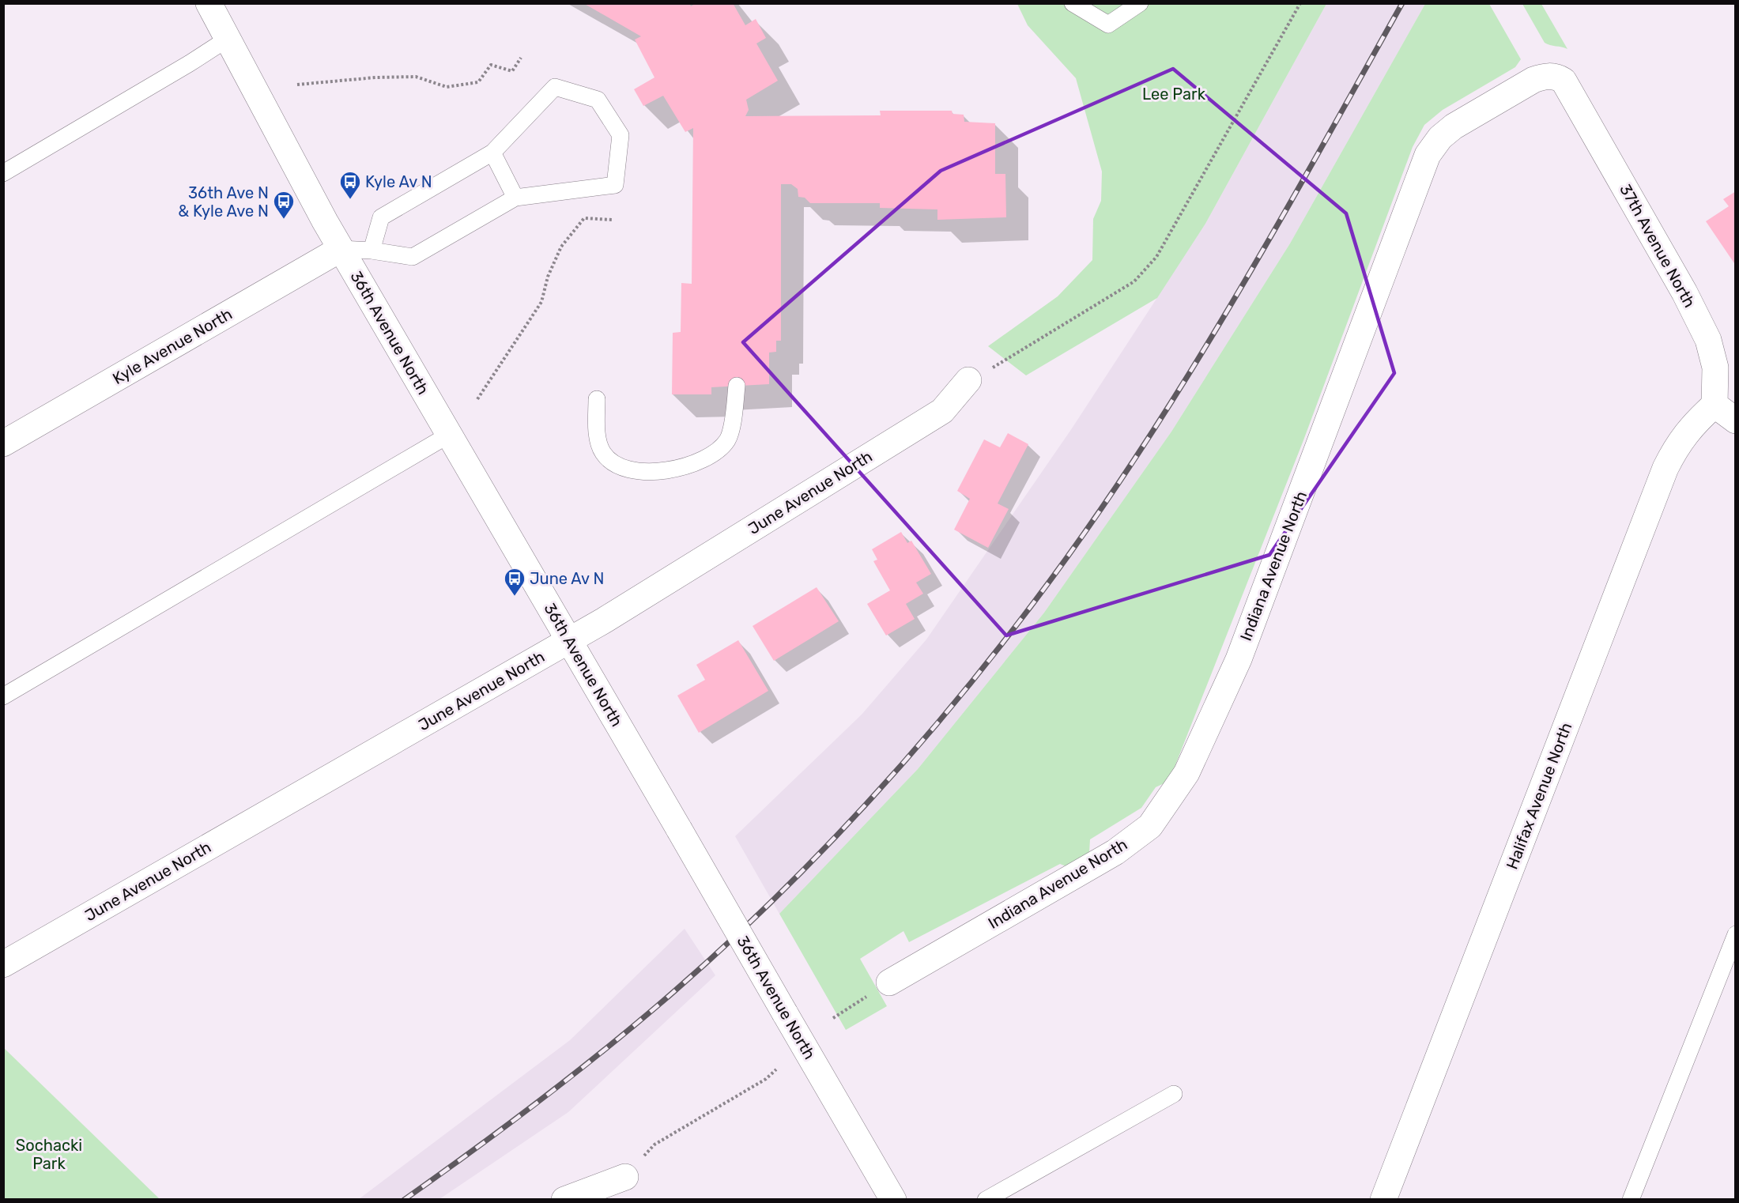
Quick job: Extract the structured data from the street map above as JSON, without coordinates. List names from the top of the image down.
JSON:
{
  "streets": {
    "street": [
      "37th Avenue North",
      "36th Avenue North",
      "Kyle Avenue North",
      "June Avenue North",
      "Indiana Avenue North",
      "Halifax Avenue North"
    ]
  },
  "crossings": [
    ["37th Avenue North", "Indiana Avenue North"],
    ["37th Avenue North", "Halifax Avenue North"],
    ["36th Avenue North", "Kyle Avenue North"],
    ["36th Avenue North", "June Avenue North"]
  ],
  "parks": ["Lee Park", "Sochacki Park"],
  "places": {
    "bus stop": ["Kyle Av N", "36th Ave N & Kyle Ave N", "June Av N"]
  }
}
